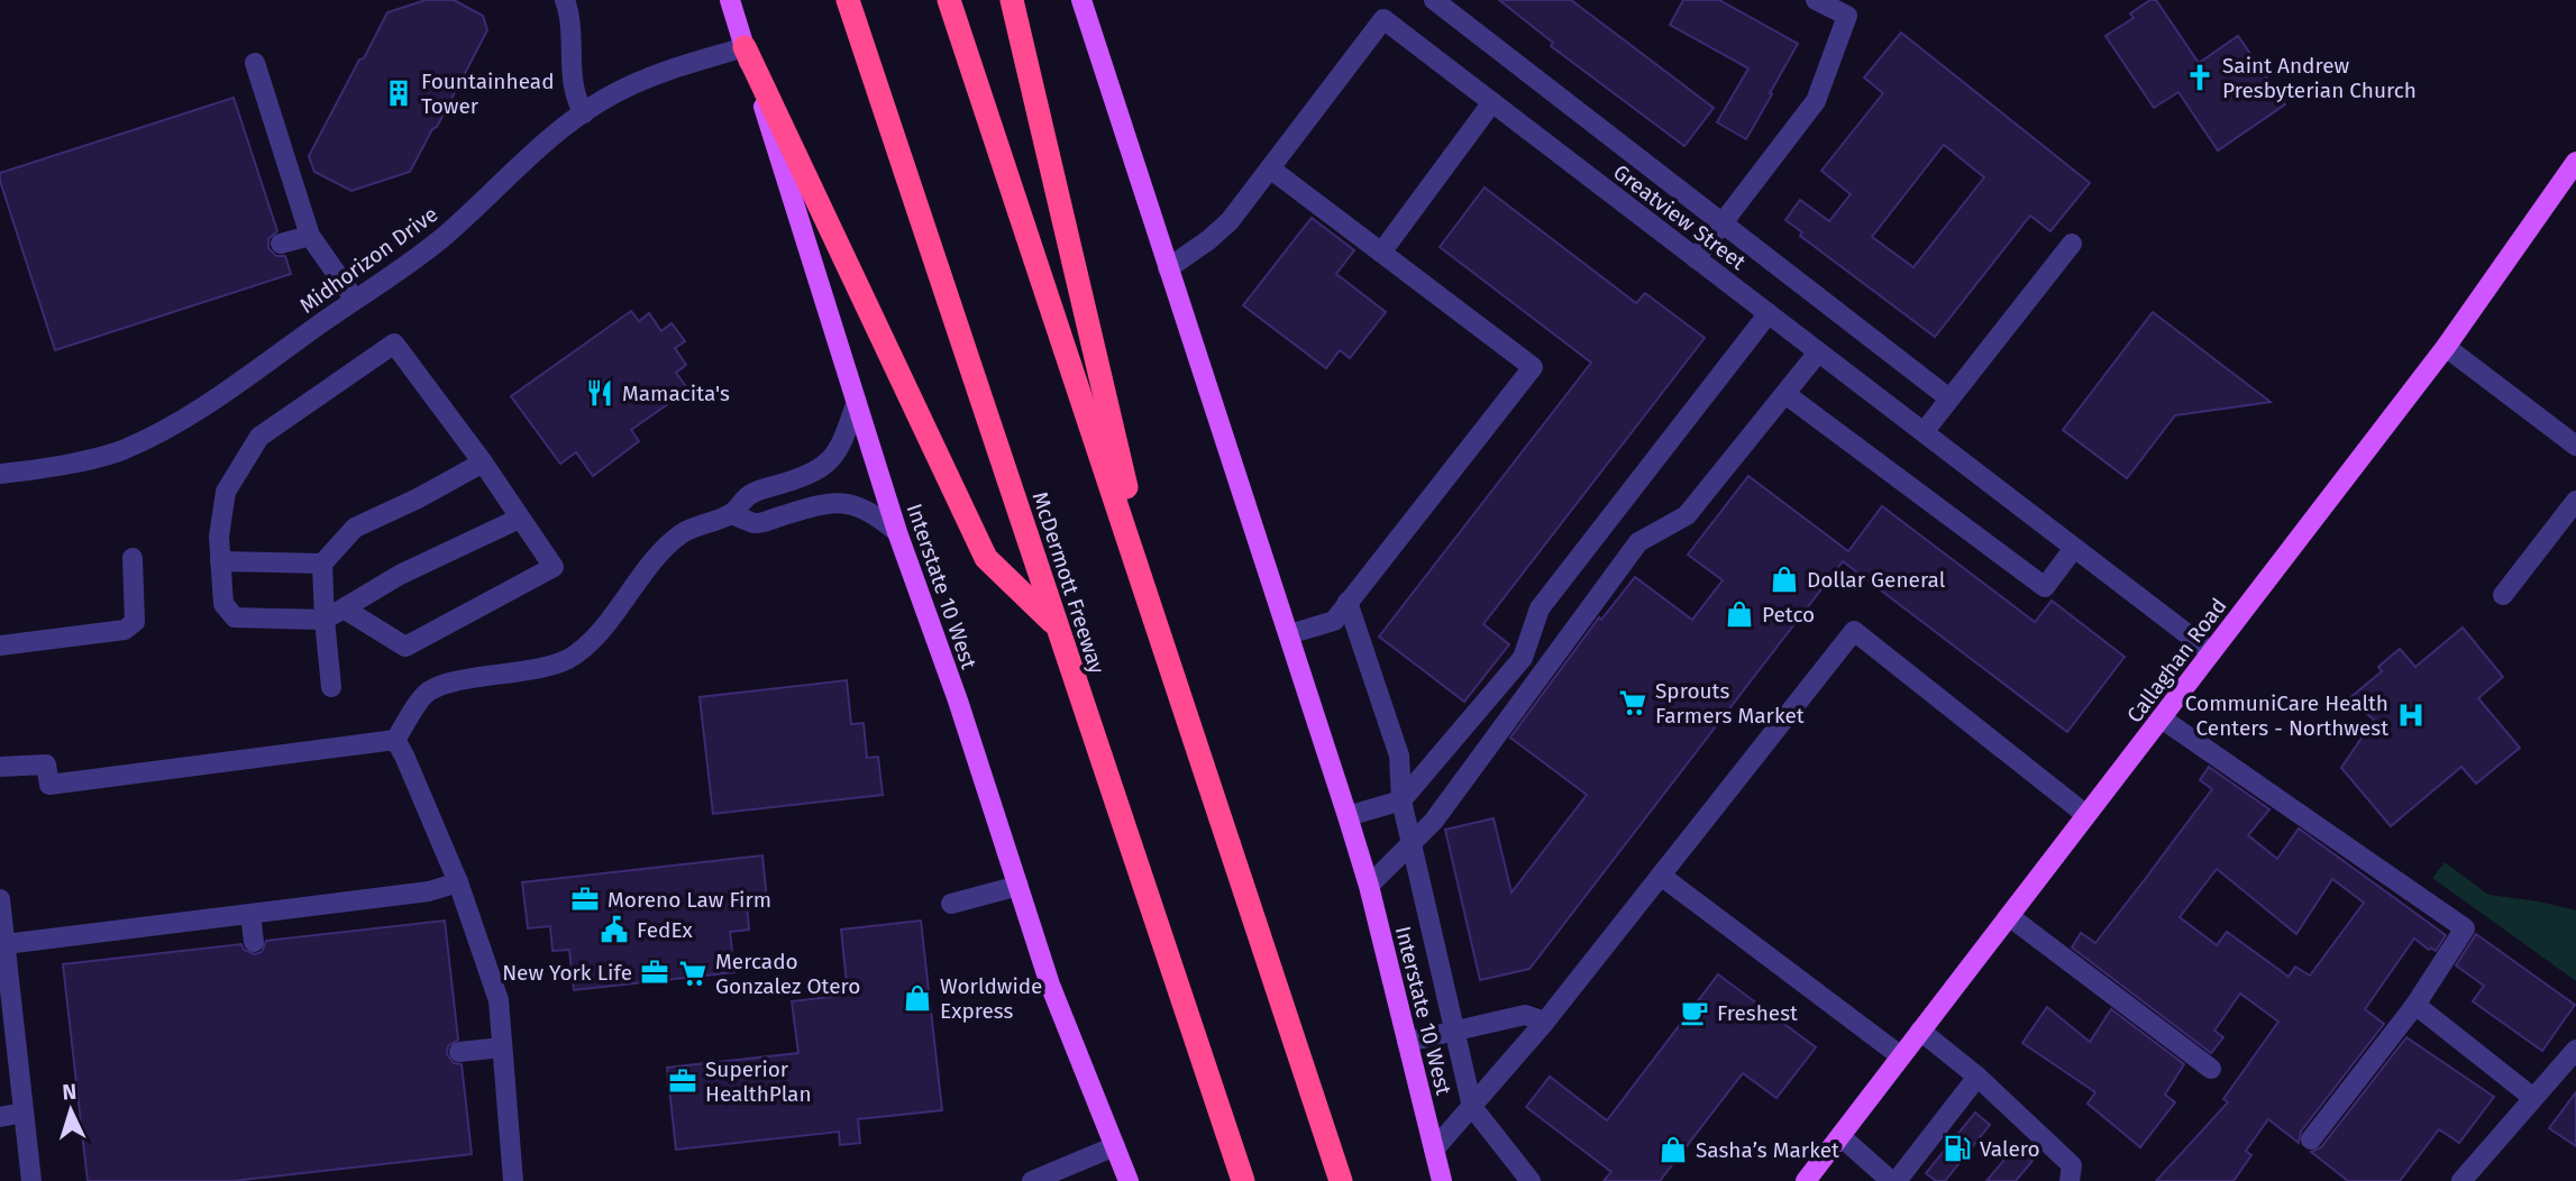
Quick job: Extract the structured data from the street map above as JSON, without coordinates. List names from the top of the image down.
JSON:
{
  "streets": {
    "highway": ["McDermott Freeway"],
    "main road": ["Interstate 10 West", "Callaghan Road"],
    "street": ["Greatview Street", "Midhorizon Drive"]
  },
  "crossings": [
    ["Greatview Street", "Interstate 10 West"],
    ["Greatview Street", "Callaghan Road"],
    ["Midhorizon Drive", "Interstate 10 West"]
  ],
  "places": {
    "church": ["Saint Andrew Presbyterian Church"],
    "building": ["Fountainhead Tower"],
    "restaurant": ["Mamacita's"],
    "shop": [
      "Dollar General",
      "Petco",
      "Worldwide Express",
      "Sasha’s Market"
    ],
    "supermarket": ["Sprouts Farmers Market", "Mercado Gonzalez Otero"],
    "hospital": ["CommuniCare Health Centers - Northwest"],
    "office": ["Moreno Law Firm", "New York Life", "Superior HealthPlan"],
    "public building": ["FedEx"],
    "cafe": ["Freshest"],
    "fuel station": ["Valero"]
  },
  "north": "top"
}
